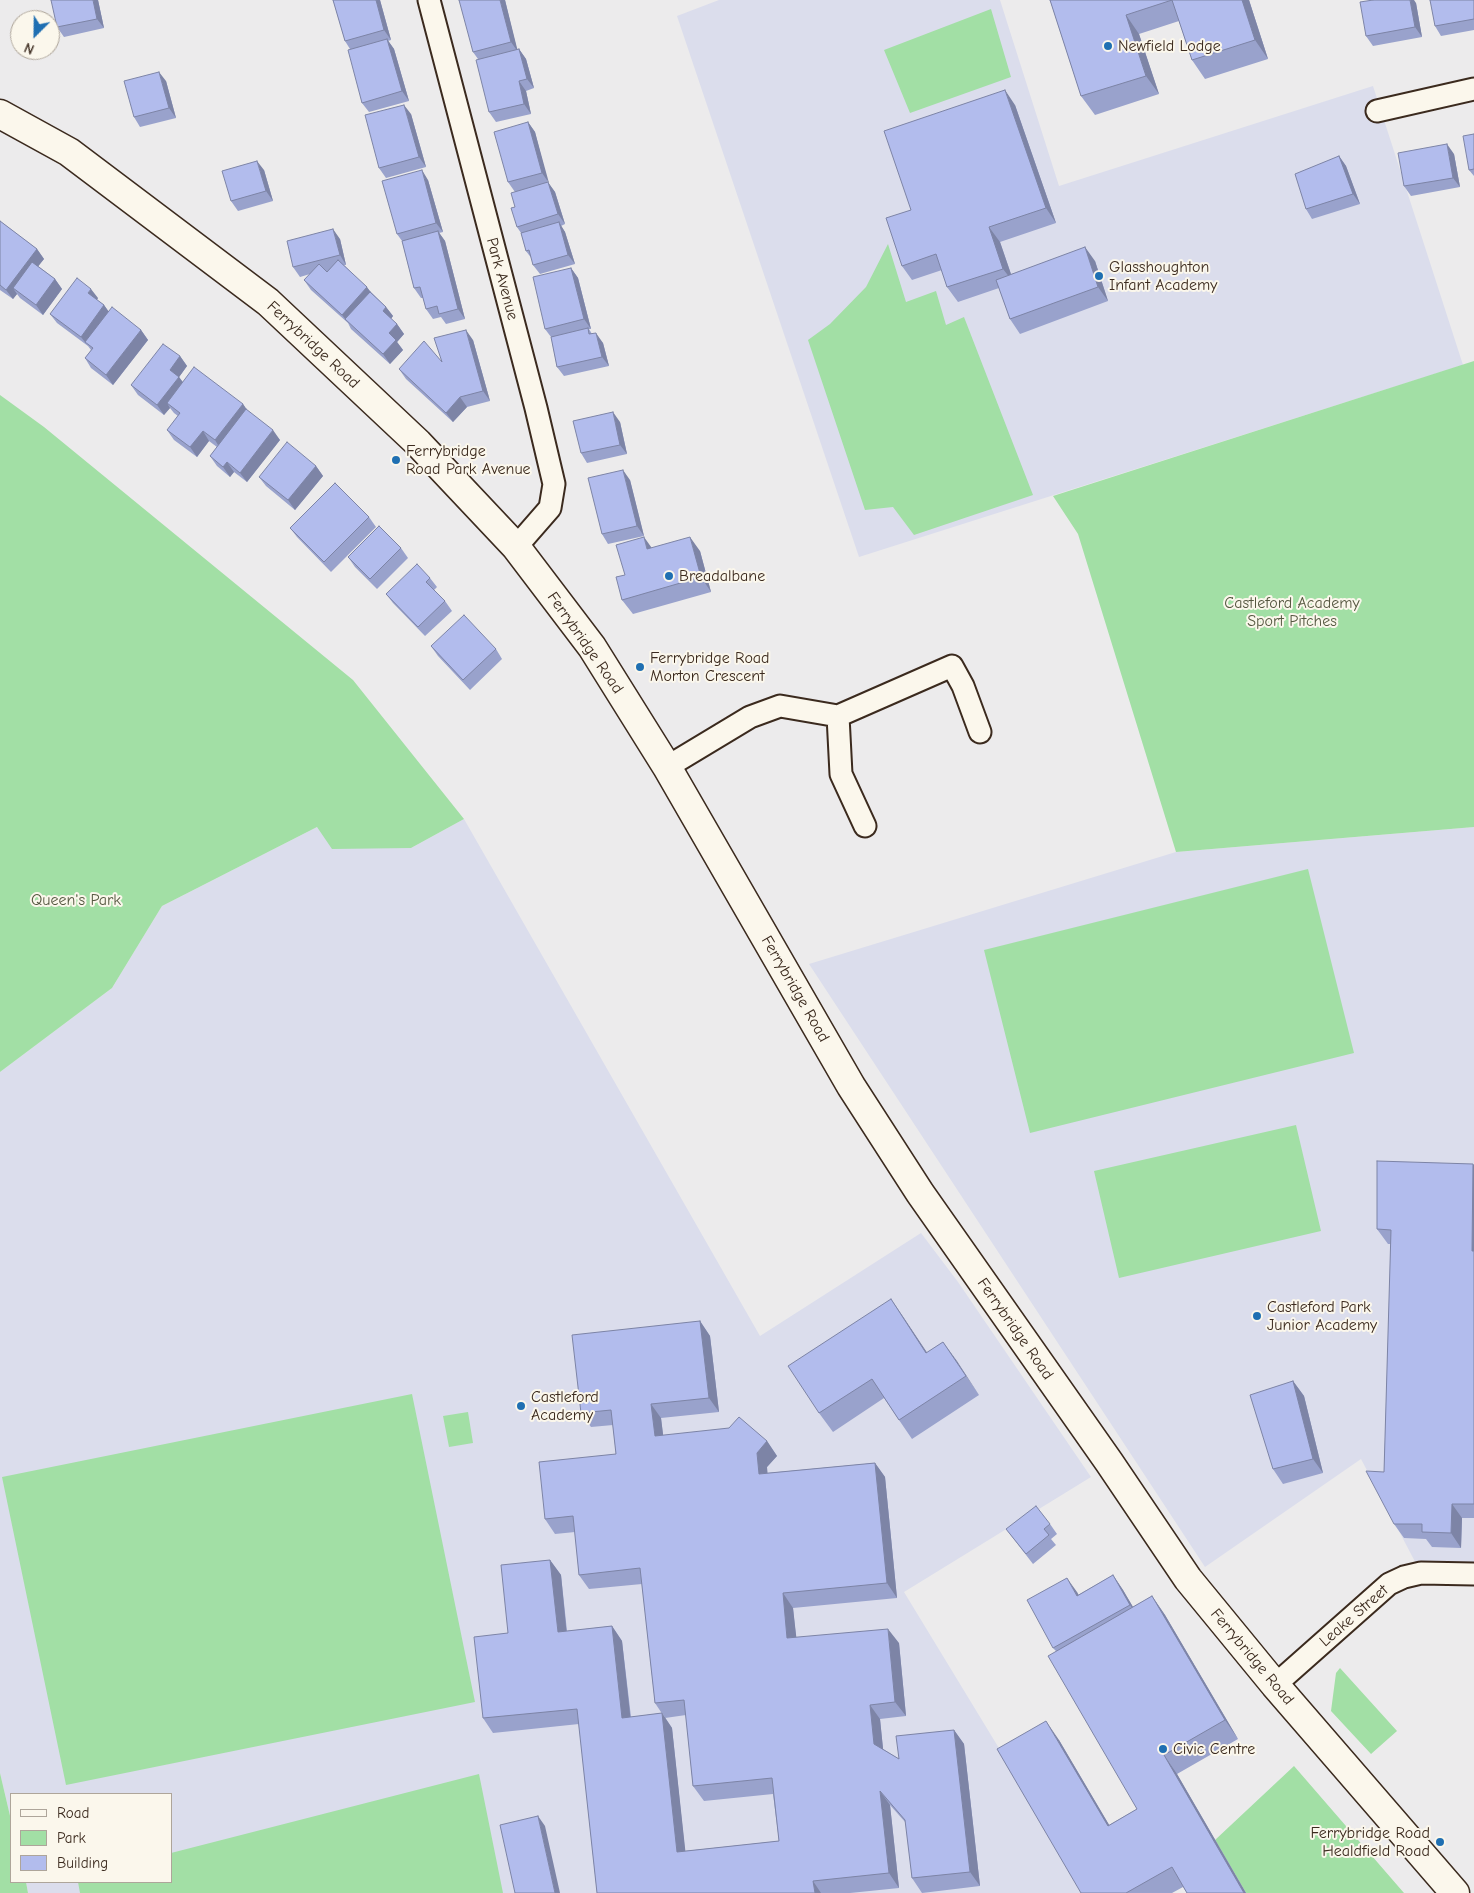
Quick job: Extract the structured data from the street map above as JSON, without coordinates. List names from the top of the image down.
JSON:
{
  "streets": {
    "street": ["Park Avenue", "Ferrybridge Road", "Leake Street"]
  },
  "crossings": [
    ["Park Avenue", "Ferrybridge Road"],
    ["Ferrybridge Road", "Leake Street"]
  ],
  "parks": ["Castleford Academy Sport Pitches", "Queen's Park"],
  "places": [
    "Newfield Lodge",
    "Glasshoughton Infant Academy",
    "Ferrybridge Road Park Avenue",
    "Breadalbane",
    "Ferrybridge Road Morton Crescent",
    "Castleford Park Junior Academy",
    "Castleford Academy",
    "Civic Centre",
    "Ferrybridge Road Healdfield Road"
  ],
  "legend": ["Road", "Park", "Building"],
  "north": "bottom left"
}
